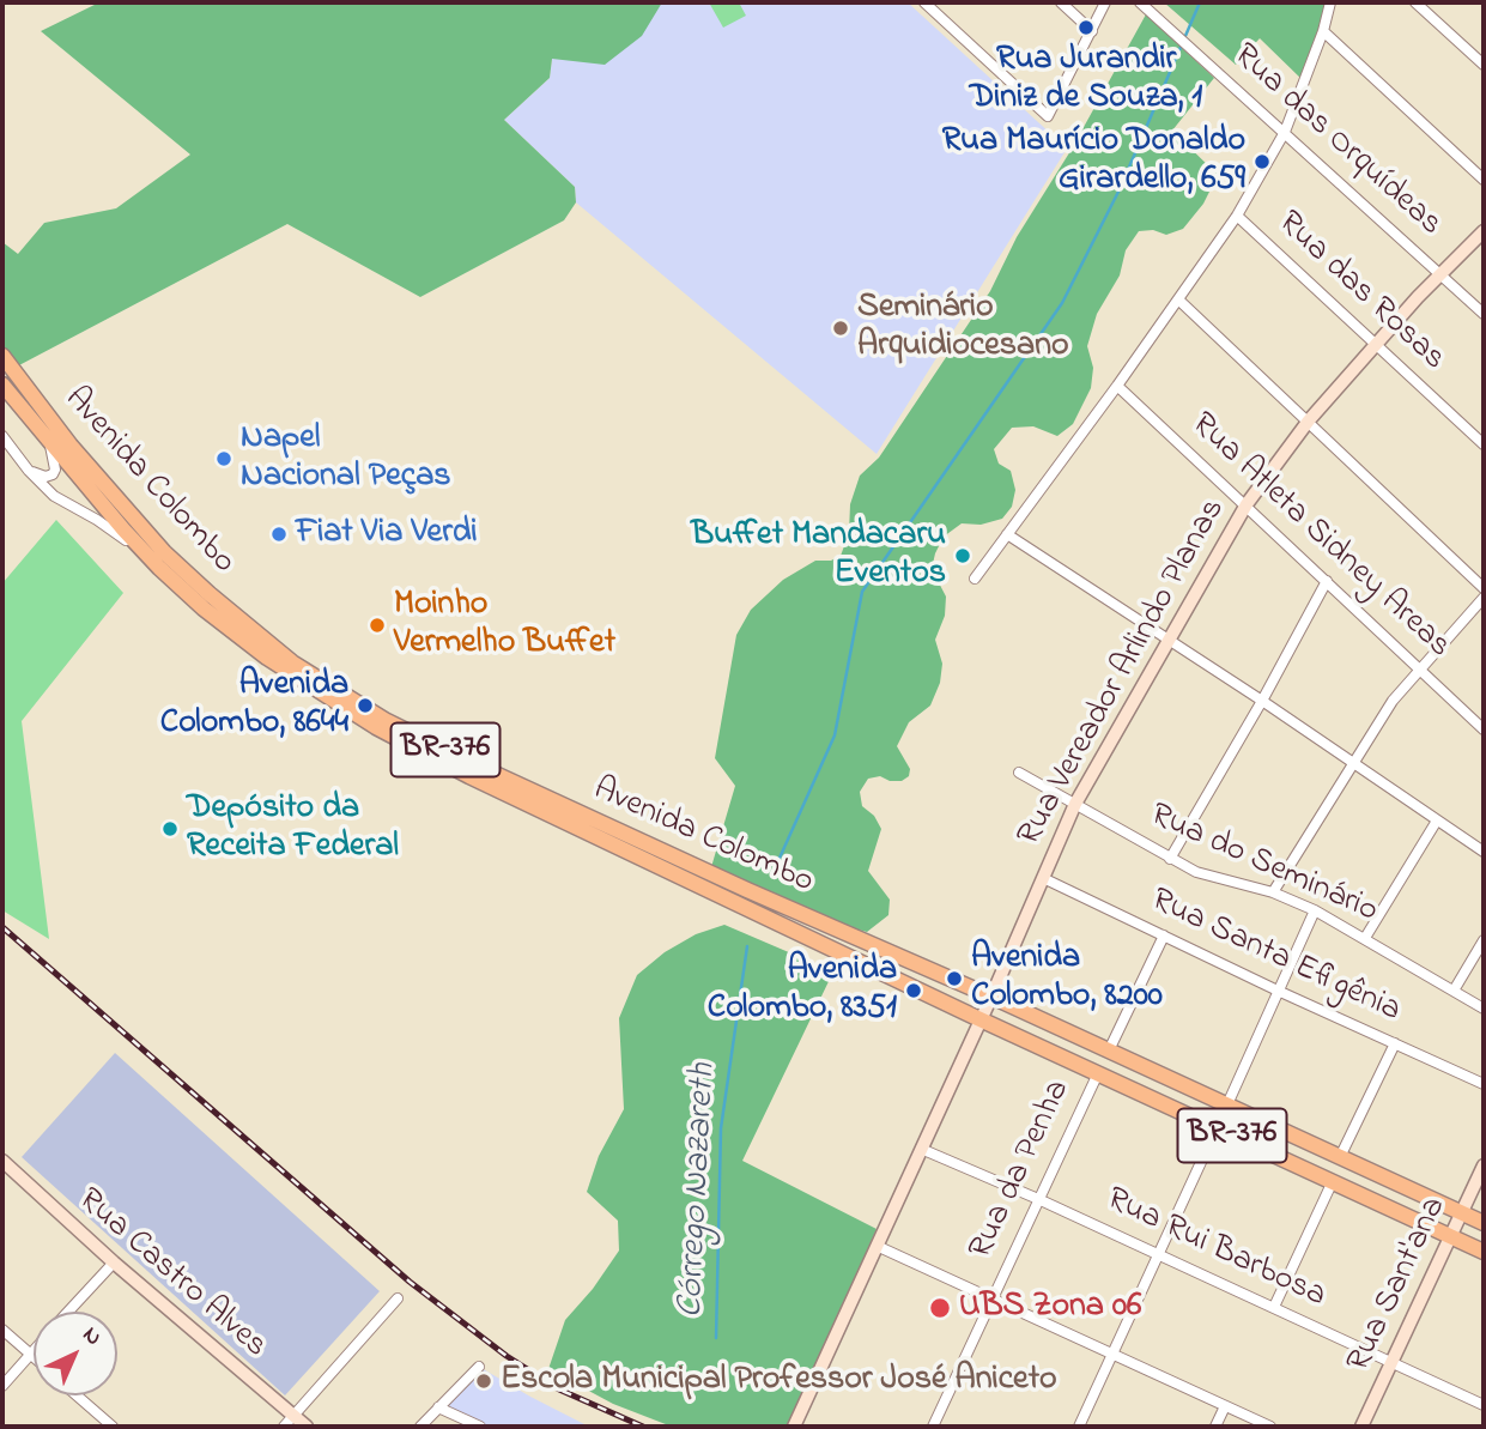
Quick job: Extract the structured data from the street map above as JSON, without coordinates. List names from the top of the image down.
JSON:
{
  "streets": {
    "main road": ["Avenida Colombo", "BR-376"],
    "street": [
      "Rua das Orquídeas",
      "Rua das Rosas",
      "Rua Atleta Sidney Areas",
      "Rua Vereador Arlindo Planas",
      "Rua do Seminário",
      "Rua Santa Efigênia",
      "Rua da Penha",
      "Rua Rui Barbosa",
      "Rua Castro Alves",
      "Rua Sant'ana"
    ]
  },
  "crossings": [
    ["Rua das Orquídeas", "Rua Vereador Arlindo Planas"],
    ["Rua das Rosas", "Rua Vereador Arlindo Planas"],
    ["Avenida Colombo", "Rua Vereador Arlindo Planas"],
    ["Avenida Colombo", "Rua da Penha"],
    ["Avenida Colombo", "Rua Sant'ana"],
    ["Rua Atleta Sidney Areas", "Rua Vereador Arlindo Planas"],
    ["Rua Vereador Arlindo Planas", "Rua do Seminário"],
    ["Rua Vereador Arlindo Planas", "Rua Santa Efigênia"],
    ["Rua Vereador Arlindo Planas", "Rua Rui Barbosa"],
    ["Rua da Penha", "Rua Rui Barbosa"],
    ["Rua Rui Barbosa", "Rua Sant'ana"]
  ],
  "water": ["Córrego Nazareth"],
  "places": [
    "Rua Jurandir Diniz de Souza, 1",
    "Rua Maurício Donaldo Girardello, 659",
    "Seminário Arquidiocesano",
    "Napel Nacional Peças",
    "Fiat Via Verdi",
    "Buffet Mandacaru Eventos",
    "Moinho Vermelho Buffet",
    "Avenida Colombo, 8644",
    "Depósito da Receita Federal",
    "Avenida Colombo, 8200",
    "Avenida Colombo, 8351",
    "UBS Zona 06",
    "Escola Municipal Professor José Aniceto"
  ],
  "north": "top right"
}
